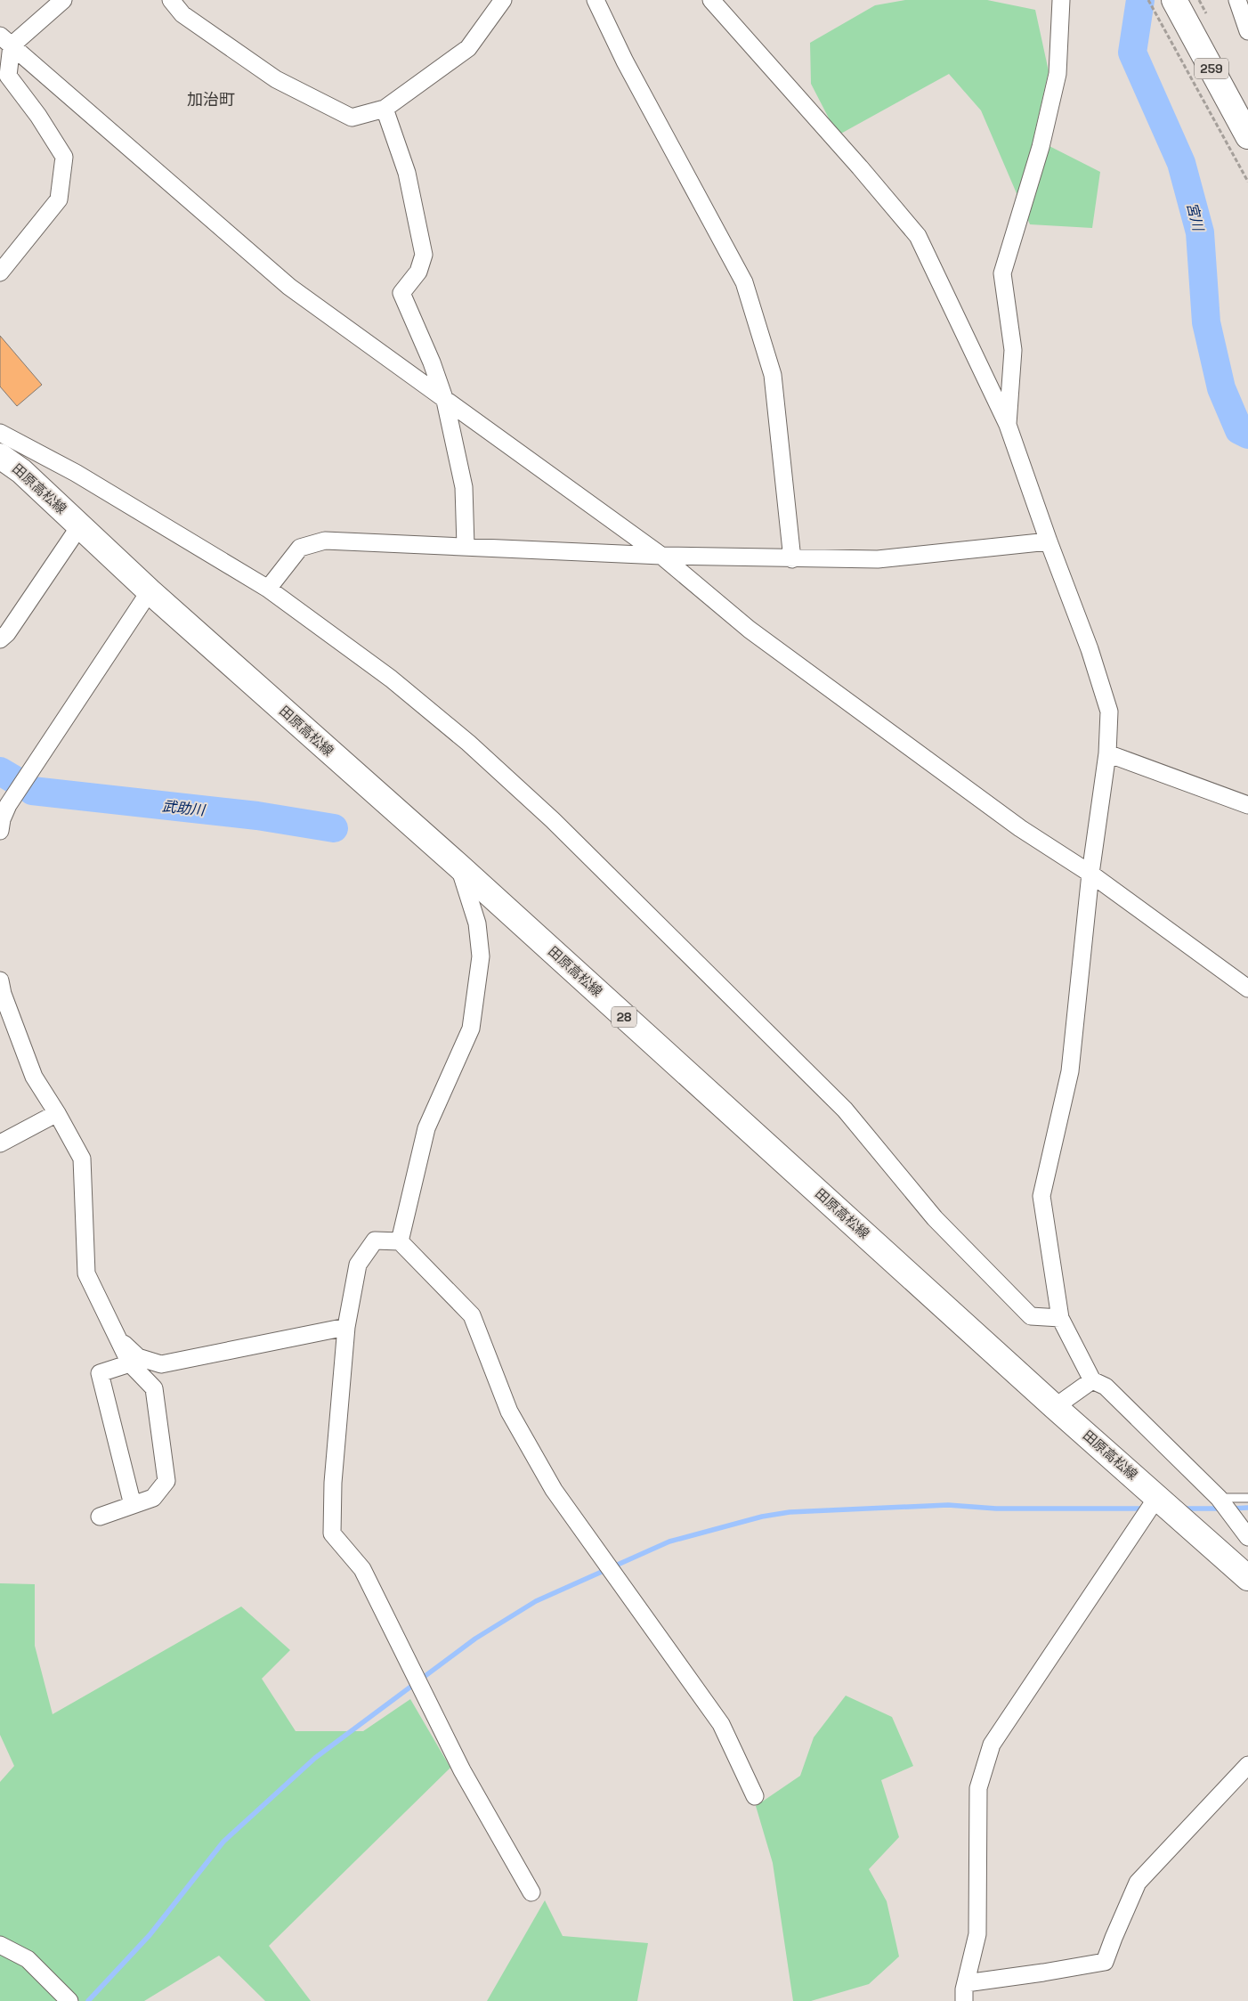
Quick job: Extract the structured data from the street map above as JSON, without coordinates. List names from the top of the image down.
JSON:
{
  "streets": {
    "main road": ["259", "田原高松線", "28"]
  },
  "districts": ["加治町"],
  "water": ["宮川", "武助川"]
}
